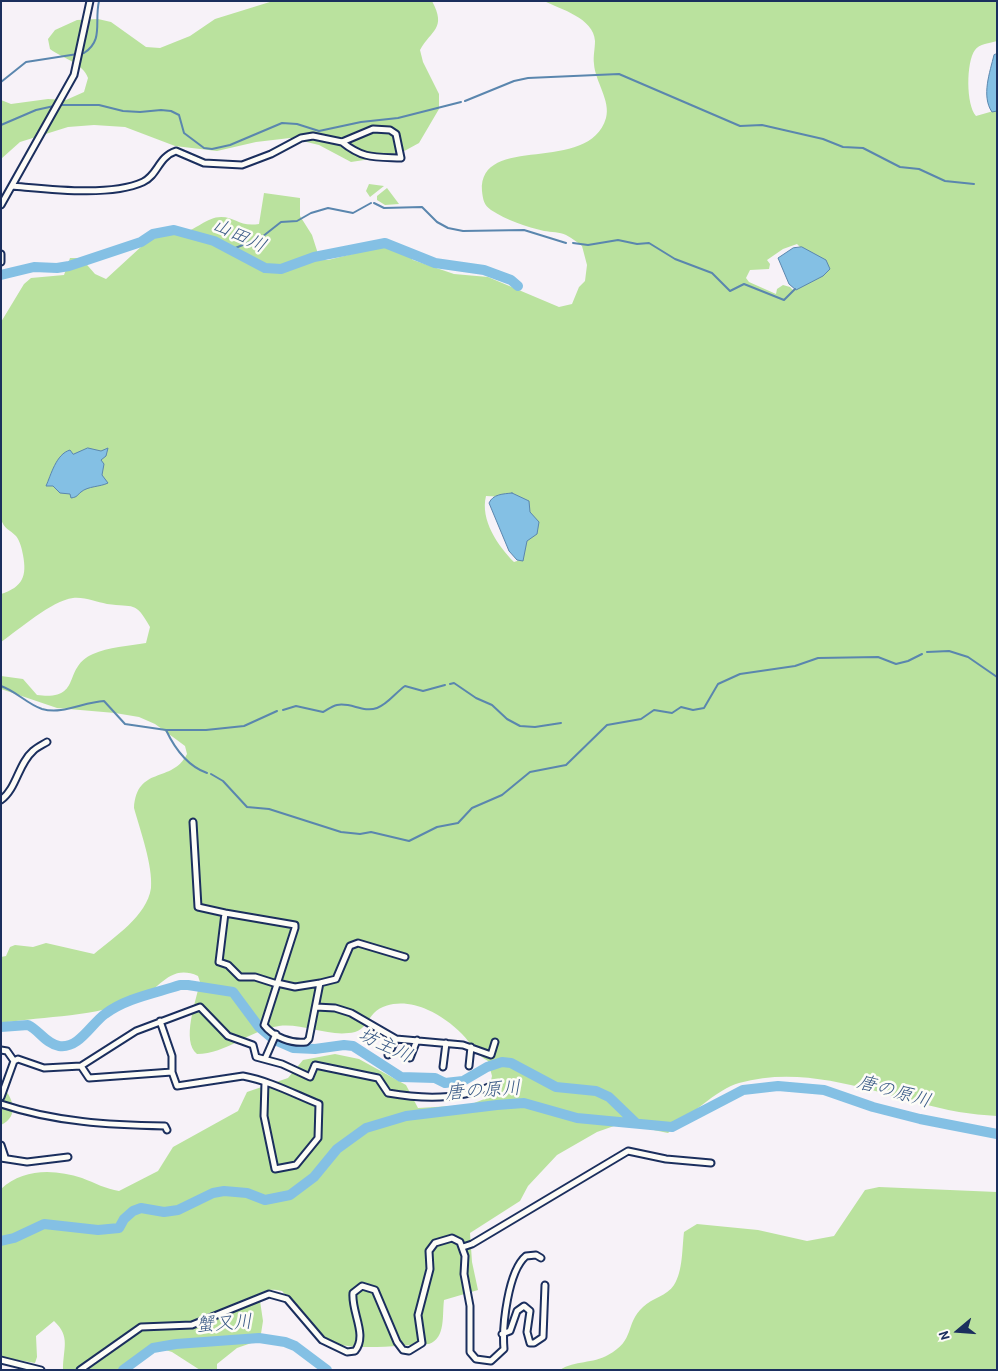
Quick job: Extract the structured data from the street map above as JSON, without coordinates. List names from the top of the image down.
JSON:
{
  "water": [
    "山田川",
    "坊主川",
    "唐の原川",
    "蟹又川"
  ],
  "north": "left"
}
